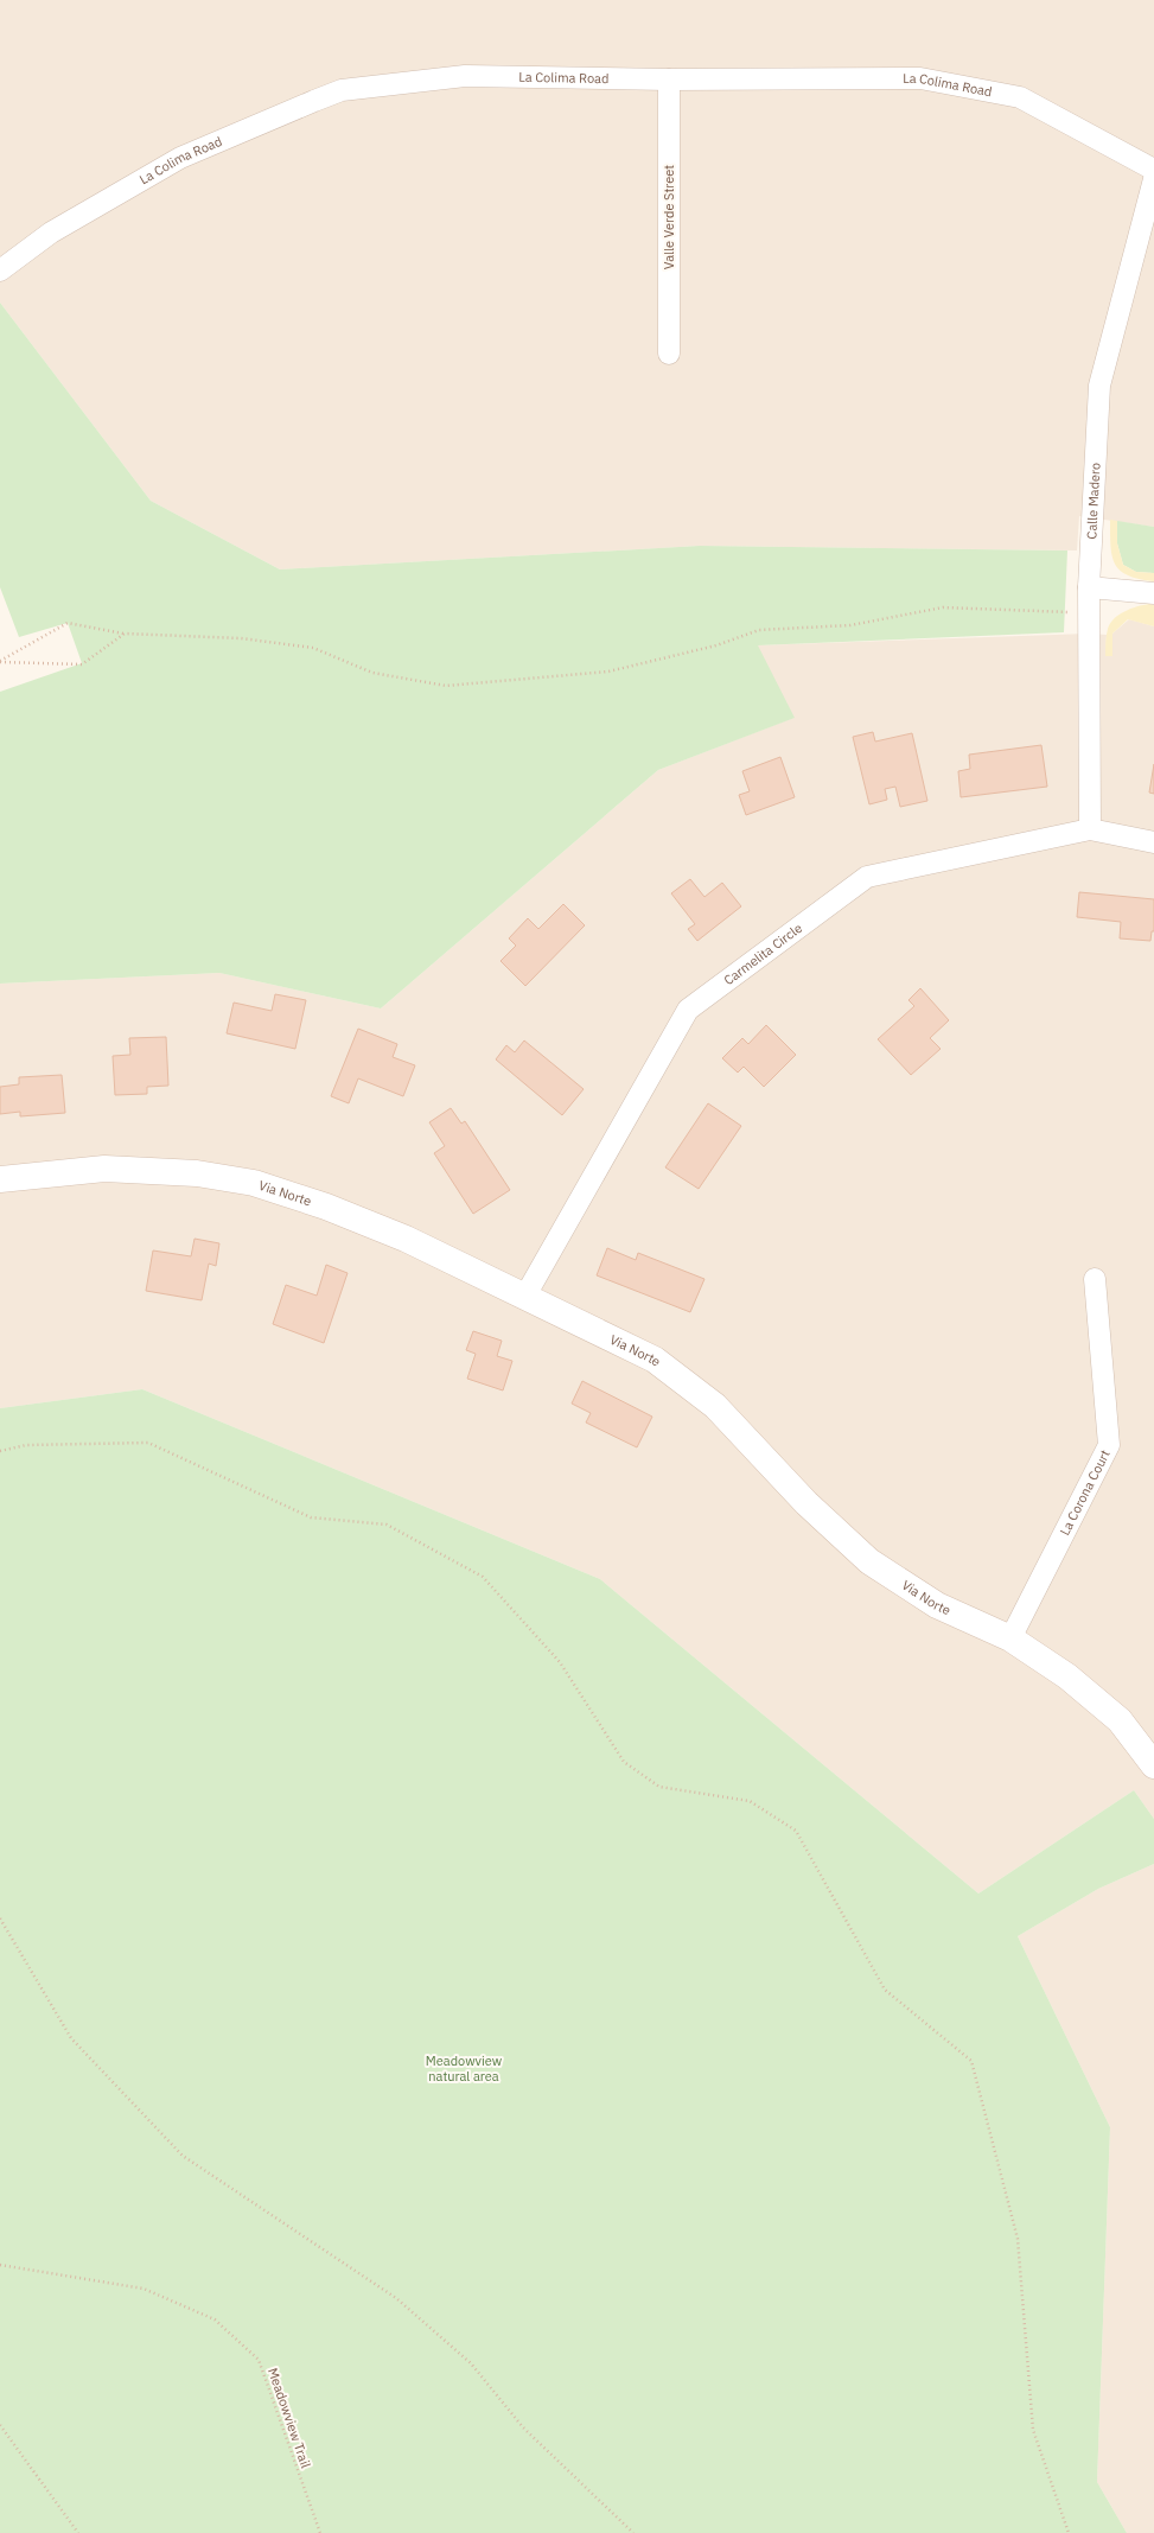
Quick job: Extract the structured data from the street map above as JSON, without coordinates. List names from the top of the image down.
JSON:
{
  "streets": {
    "street": [
      "La Colima Road",
      "Valle Verde Street",
      "Calle Madero",
      "Carmelita Circle",
      "Via Norte",
      "La Corona Court"
    ],
    "path": ["Meadowview Trail"]
  },
  "crossings": [
    ["La Colima Road", "Valle Verde Street"],
    ["Calle Madero", "Carmelita Circle"],
    ["Carmelita Circle", "Via Norte"],
    ["Via Norte", "La Corona Court"]
  ],
  "parks": ["Meadowview natural area"]
}
